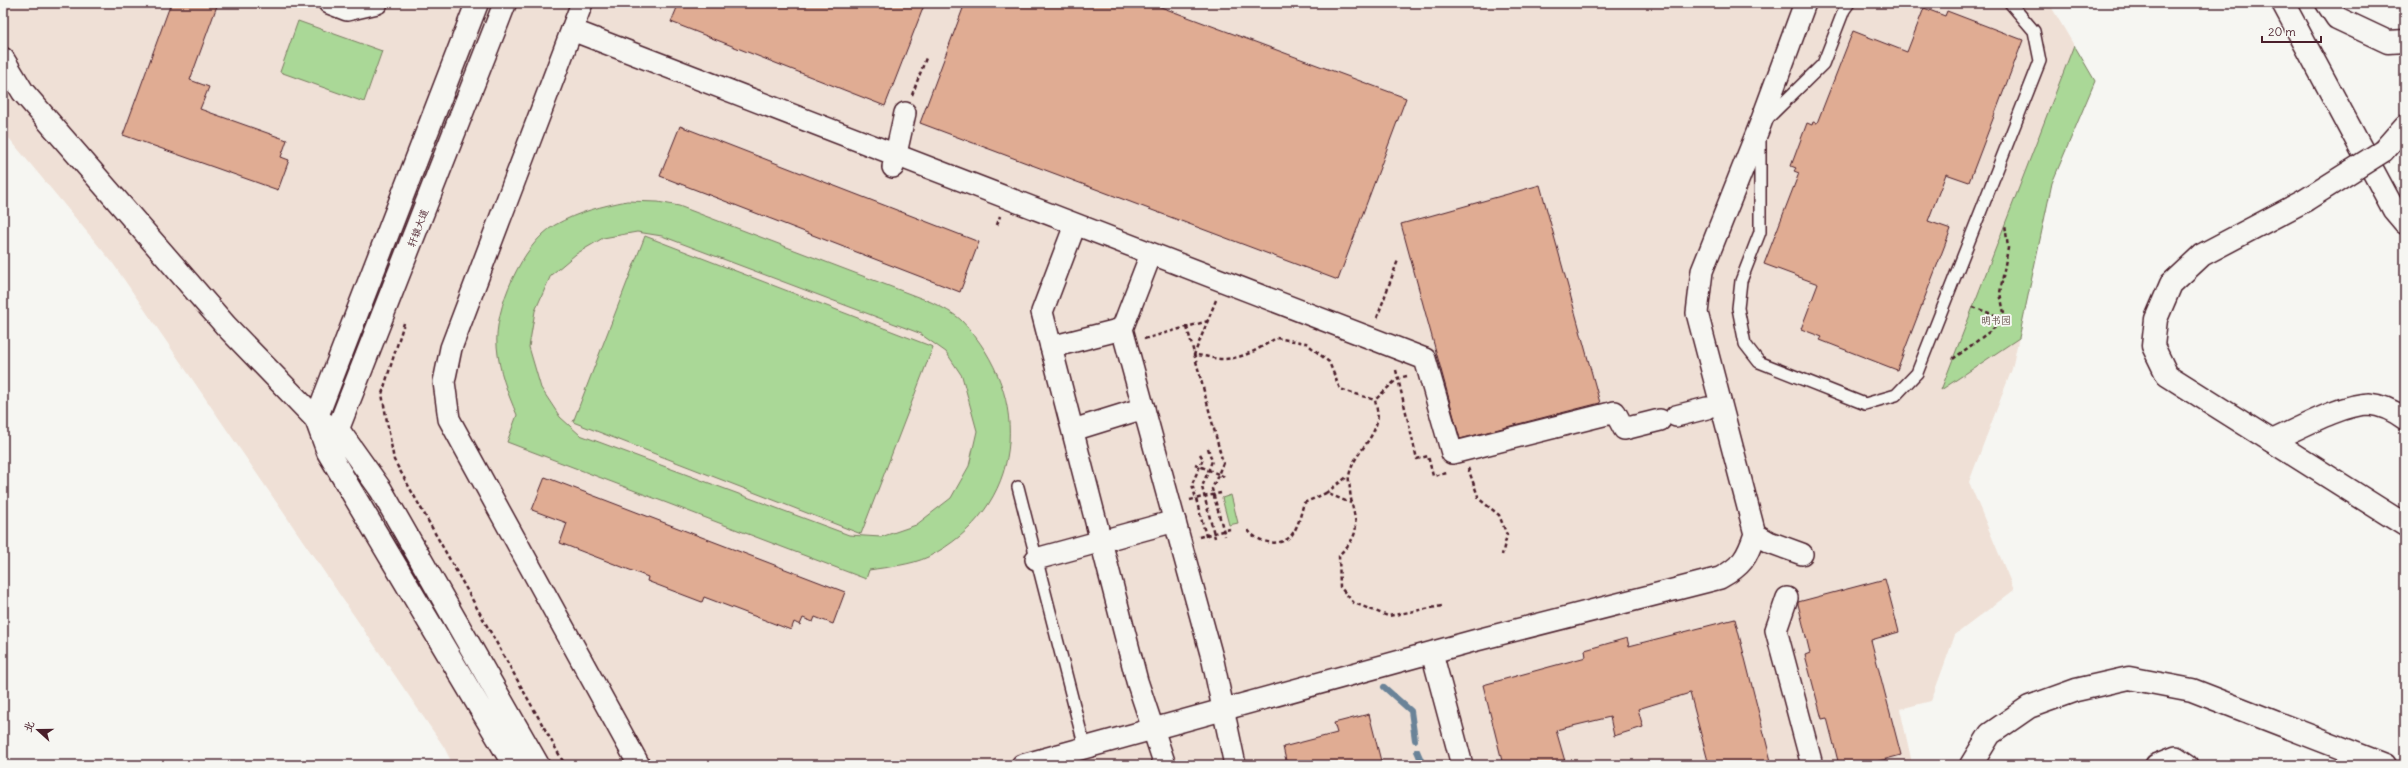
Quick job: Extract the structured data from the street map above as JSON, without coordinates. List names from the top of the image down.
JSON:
{
  "streets": {
    "street": ["轩辕大道"]
  },
  "parks": ["明书园"],
  "scale_bar": "20 m",
  "north": "left"
}
